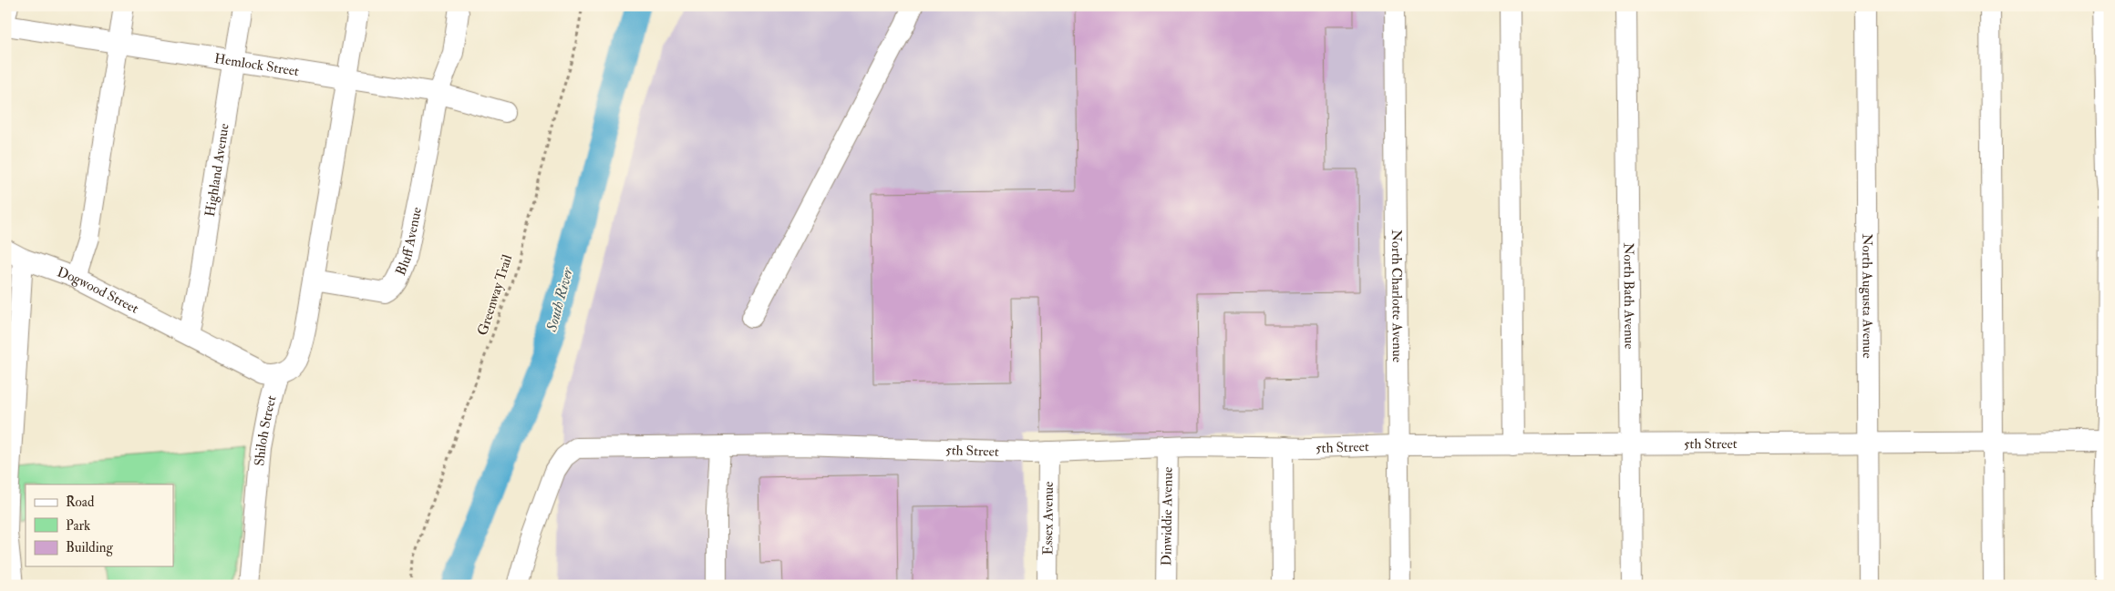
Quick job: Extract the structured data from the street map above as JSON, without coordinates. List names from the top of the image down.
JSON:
{
  "streets": {
    "street": [
      "Hemlock Street",
      "Highland Avenue",
      "Bluff Avenue",
      "Dogwood Street",
      "North Charlotte Avenue",
      "North Bath Avenue",
      "North Augusta Avenue",
      "Shiloh Street",
      "5th Street",
      "Dinwiddie Avenue",
      "Essex Avenue"
    ],
    "path": ["Greenway Trail"]
  },
  "crossings": [
    ["Hemlock Street", "Highland Avenue"],
    ["Hemlock Street", "Bluff Avenue"],
    ["Highland Avenue", "Dogwood Street"],
    ["Highland Avenue", "Shiloh Street"],
    ["Dogwood Street", "Shiloh Street"],
    ["North Charlotte Avenue", "5th Street"],
    ["North Bath Avenue", "5th Street"],
    ["North Augusta Avenue", "5th Street"],
    ["5th Street", "Dinwiddie Avenue"],
    ["5th Street", "Essex Avenue"]
  ],
  "water": ["South River"],
  "legend": ["Road", "Park", "Building"]
}
